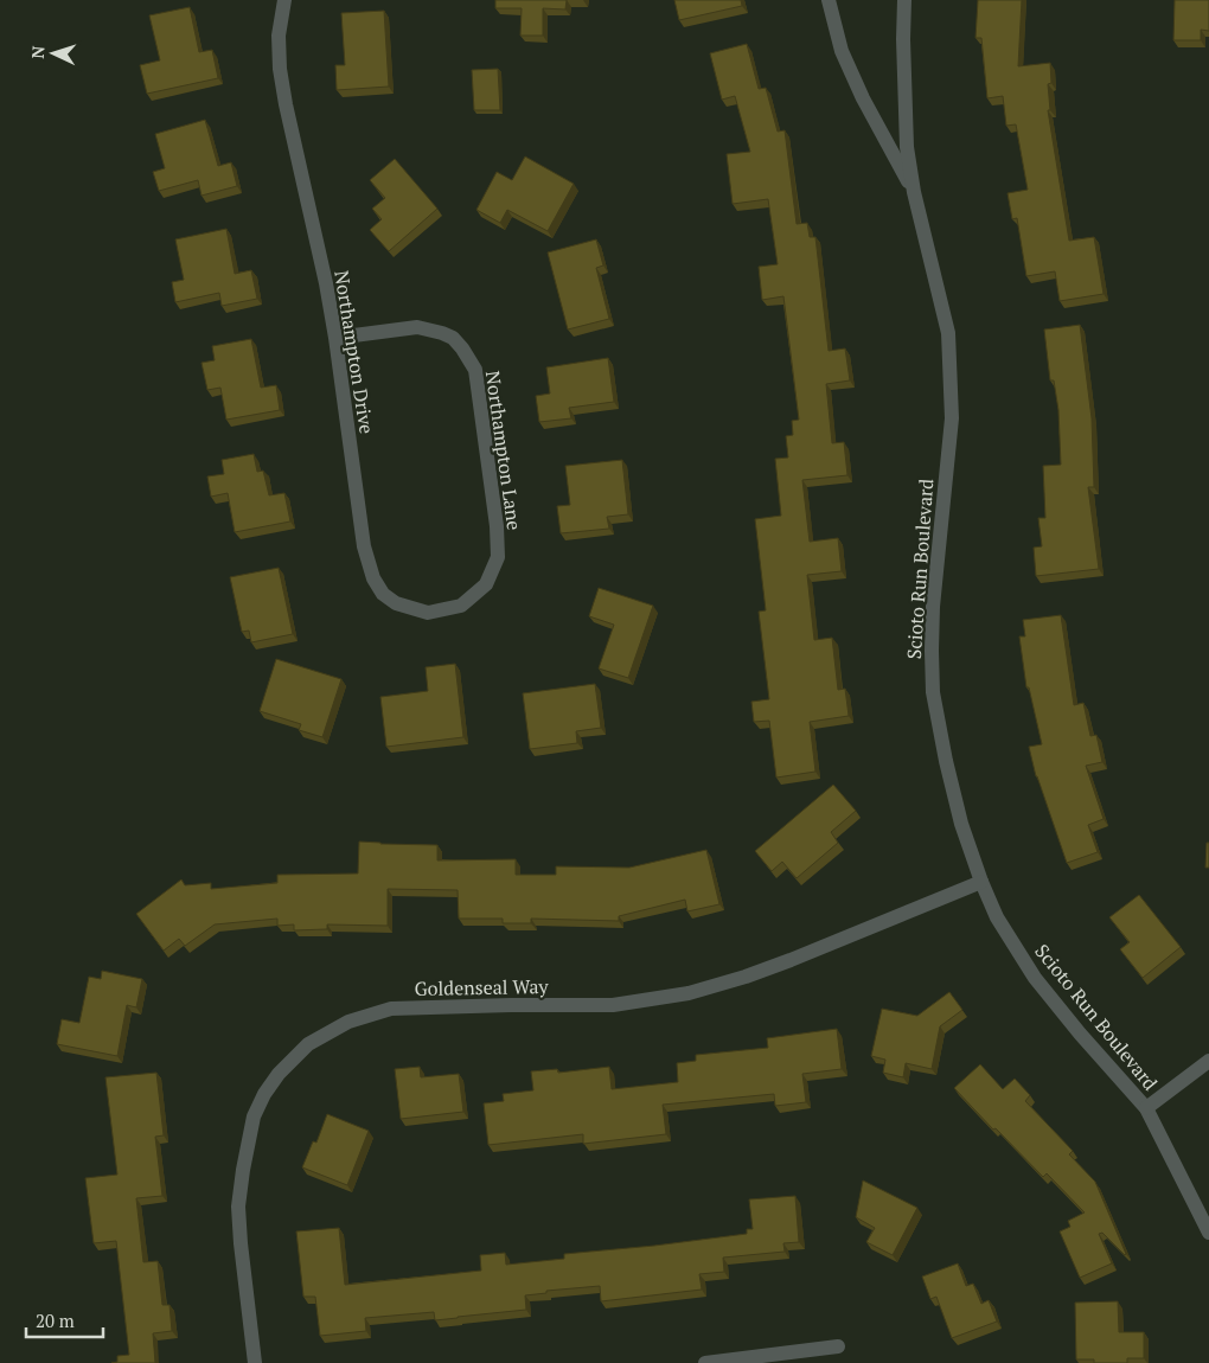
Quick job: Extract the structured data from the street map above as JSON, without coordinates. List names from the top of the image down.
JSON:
{
  "streets": {
    "street": [
      "Northampton Drive",
      "Northampton Lane",
      "Scioto Run Boulevard",
      "Goldenseal Way"
    ]
  },
  "crossings": [
    ["Northampton Drive", "Northampton Lane"],
    ["Scioto Run Boulevard", "Goldenseal Way"]
  ],
  "scale_bar": "20 m",
  "north": "left"
}
